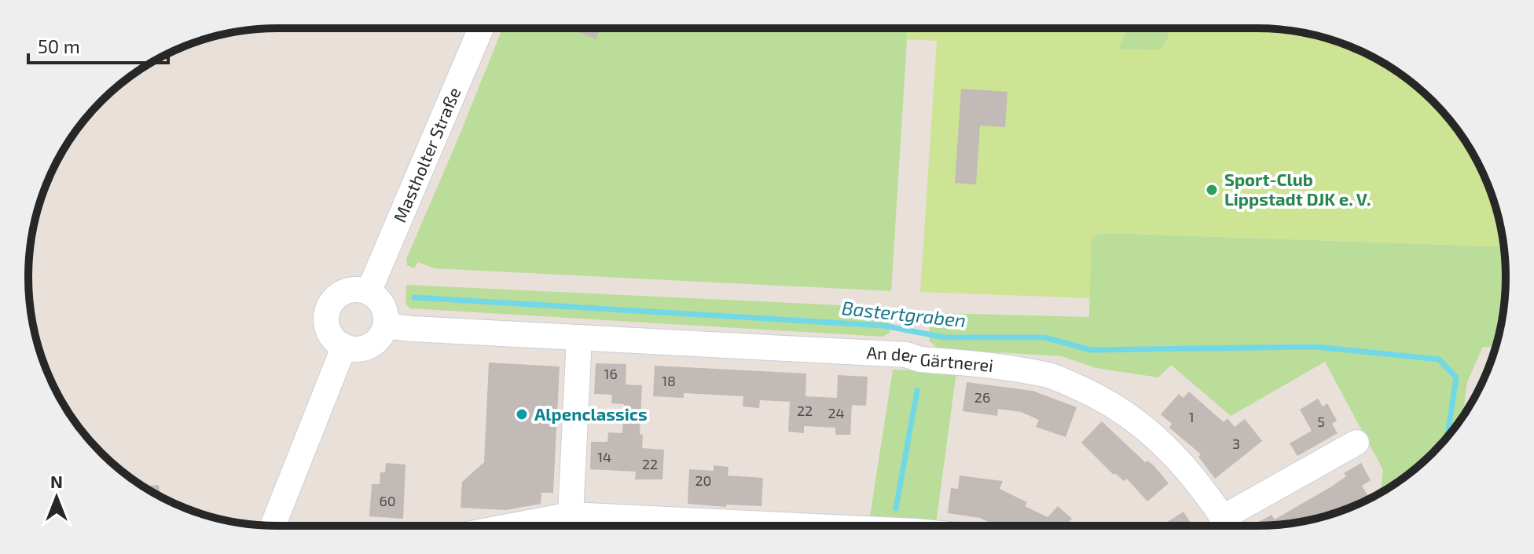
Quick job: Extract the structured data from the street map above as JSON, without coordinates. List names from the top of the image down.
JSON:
{
  "streets": {
    "street": ["Mastholter Straße", "An der Gärtnerei"]
  },
  "crossings": [
    ["Mastholter Straße", "An der Gärtnerei"]
  ],
  "water": ["Bastertgraben"],
  "places": ["Sport-Club Lippstadt DJK e. V.", "Alpenclassics"],
  "house_numbers": [
    "16",
    "18",
    "26",
    "22",
    "24",
    "1",
    "5",
    "3",
    "14",
    "22",
    "20",
    "60"
  ],
  "scale_bar": "50 m",
  "north": "top"
}
